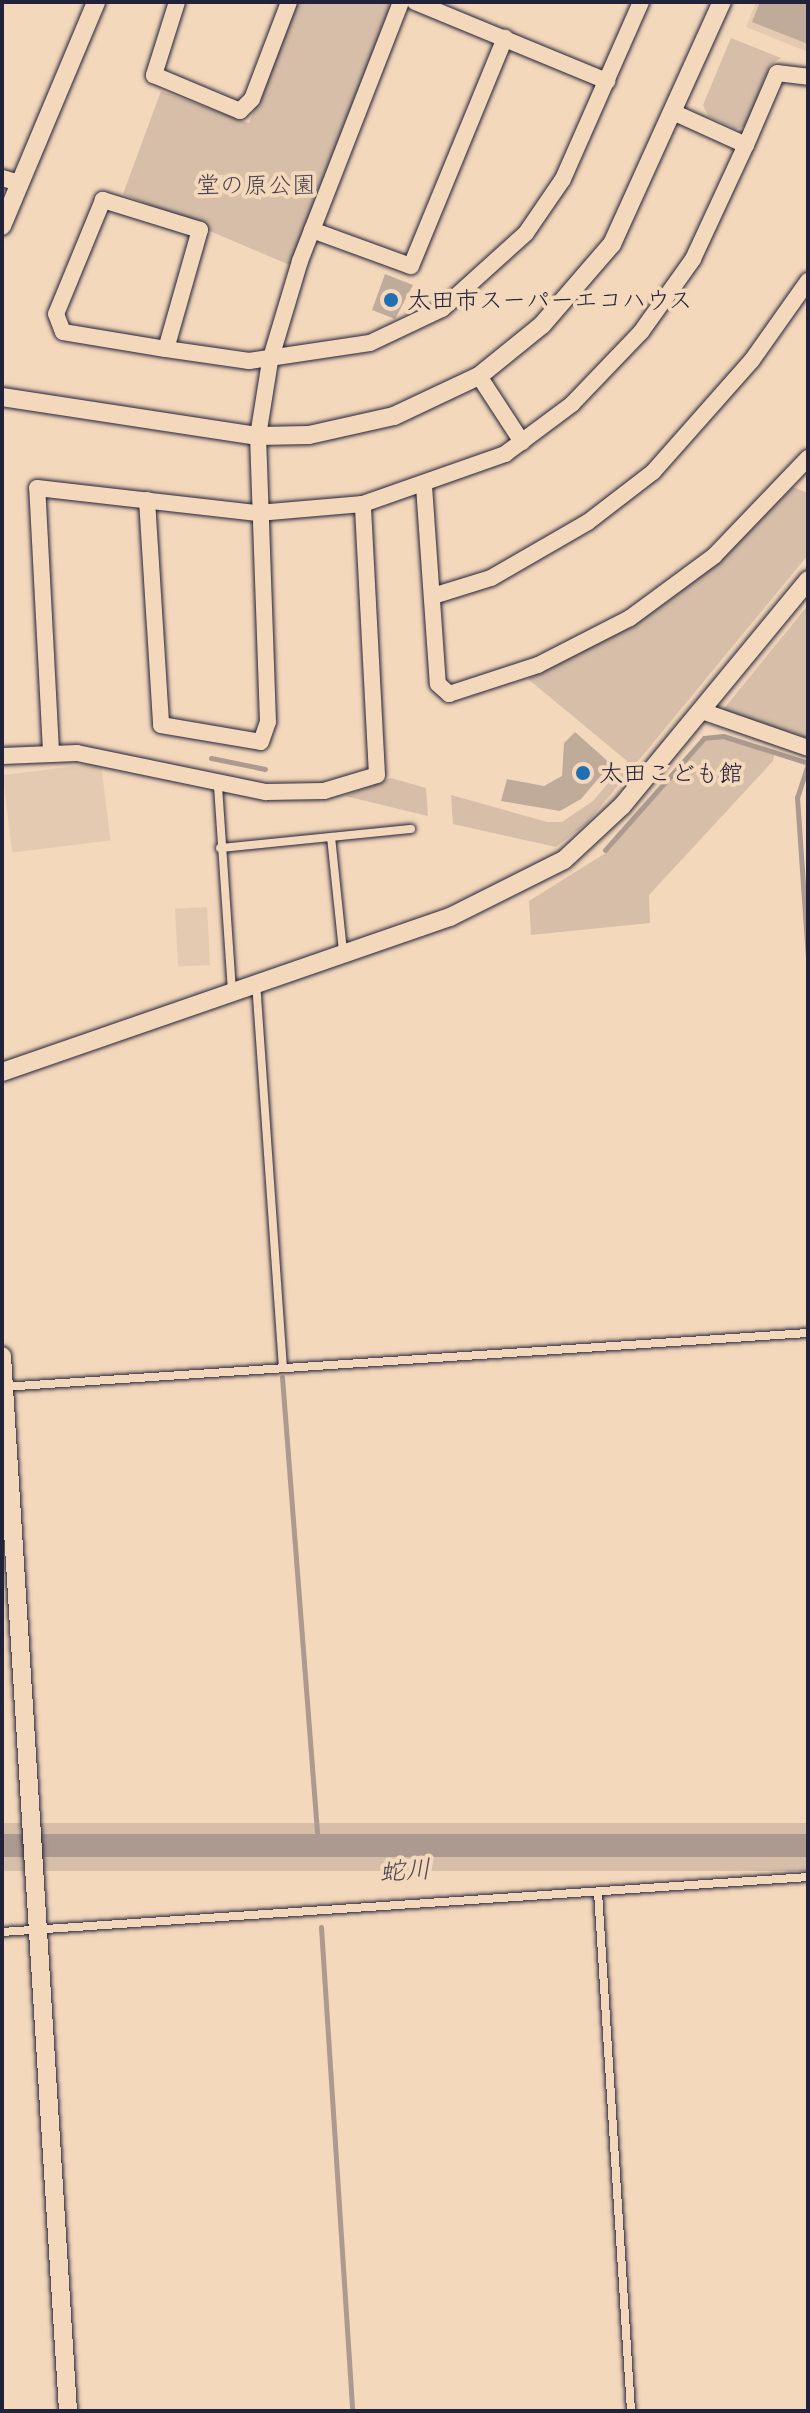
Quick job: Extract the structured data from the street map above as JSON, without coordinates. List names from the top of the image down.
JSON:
{
  "water": ["蛇川"],
  "parks": ["堂の原公園"],
  "places": ["太田市スーパーエコハウス", "太田こども館"]
}
